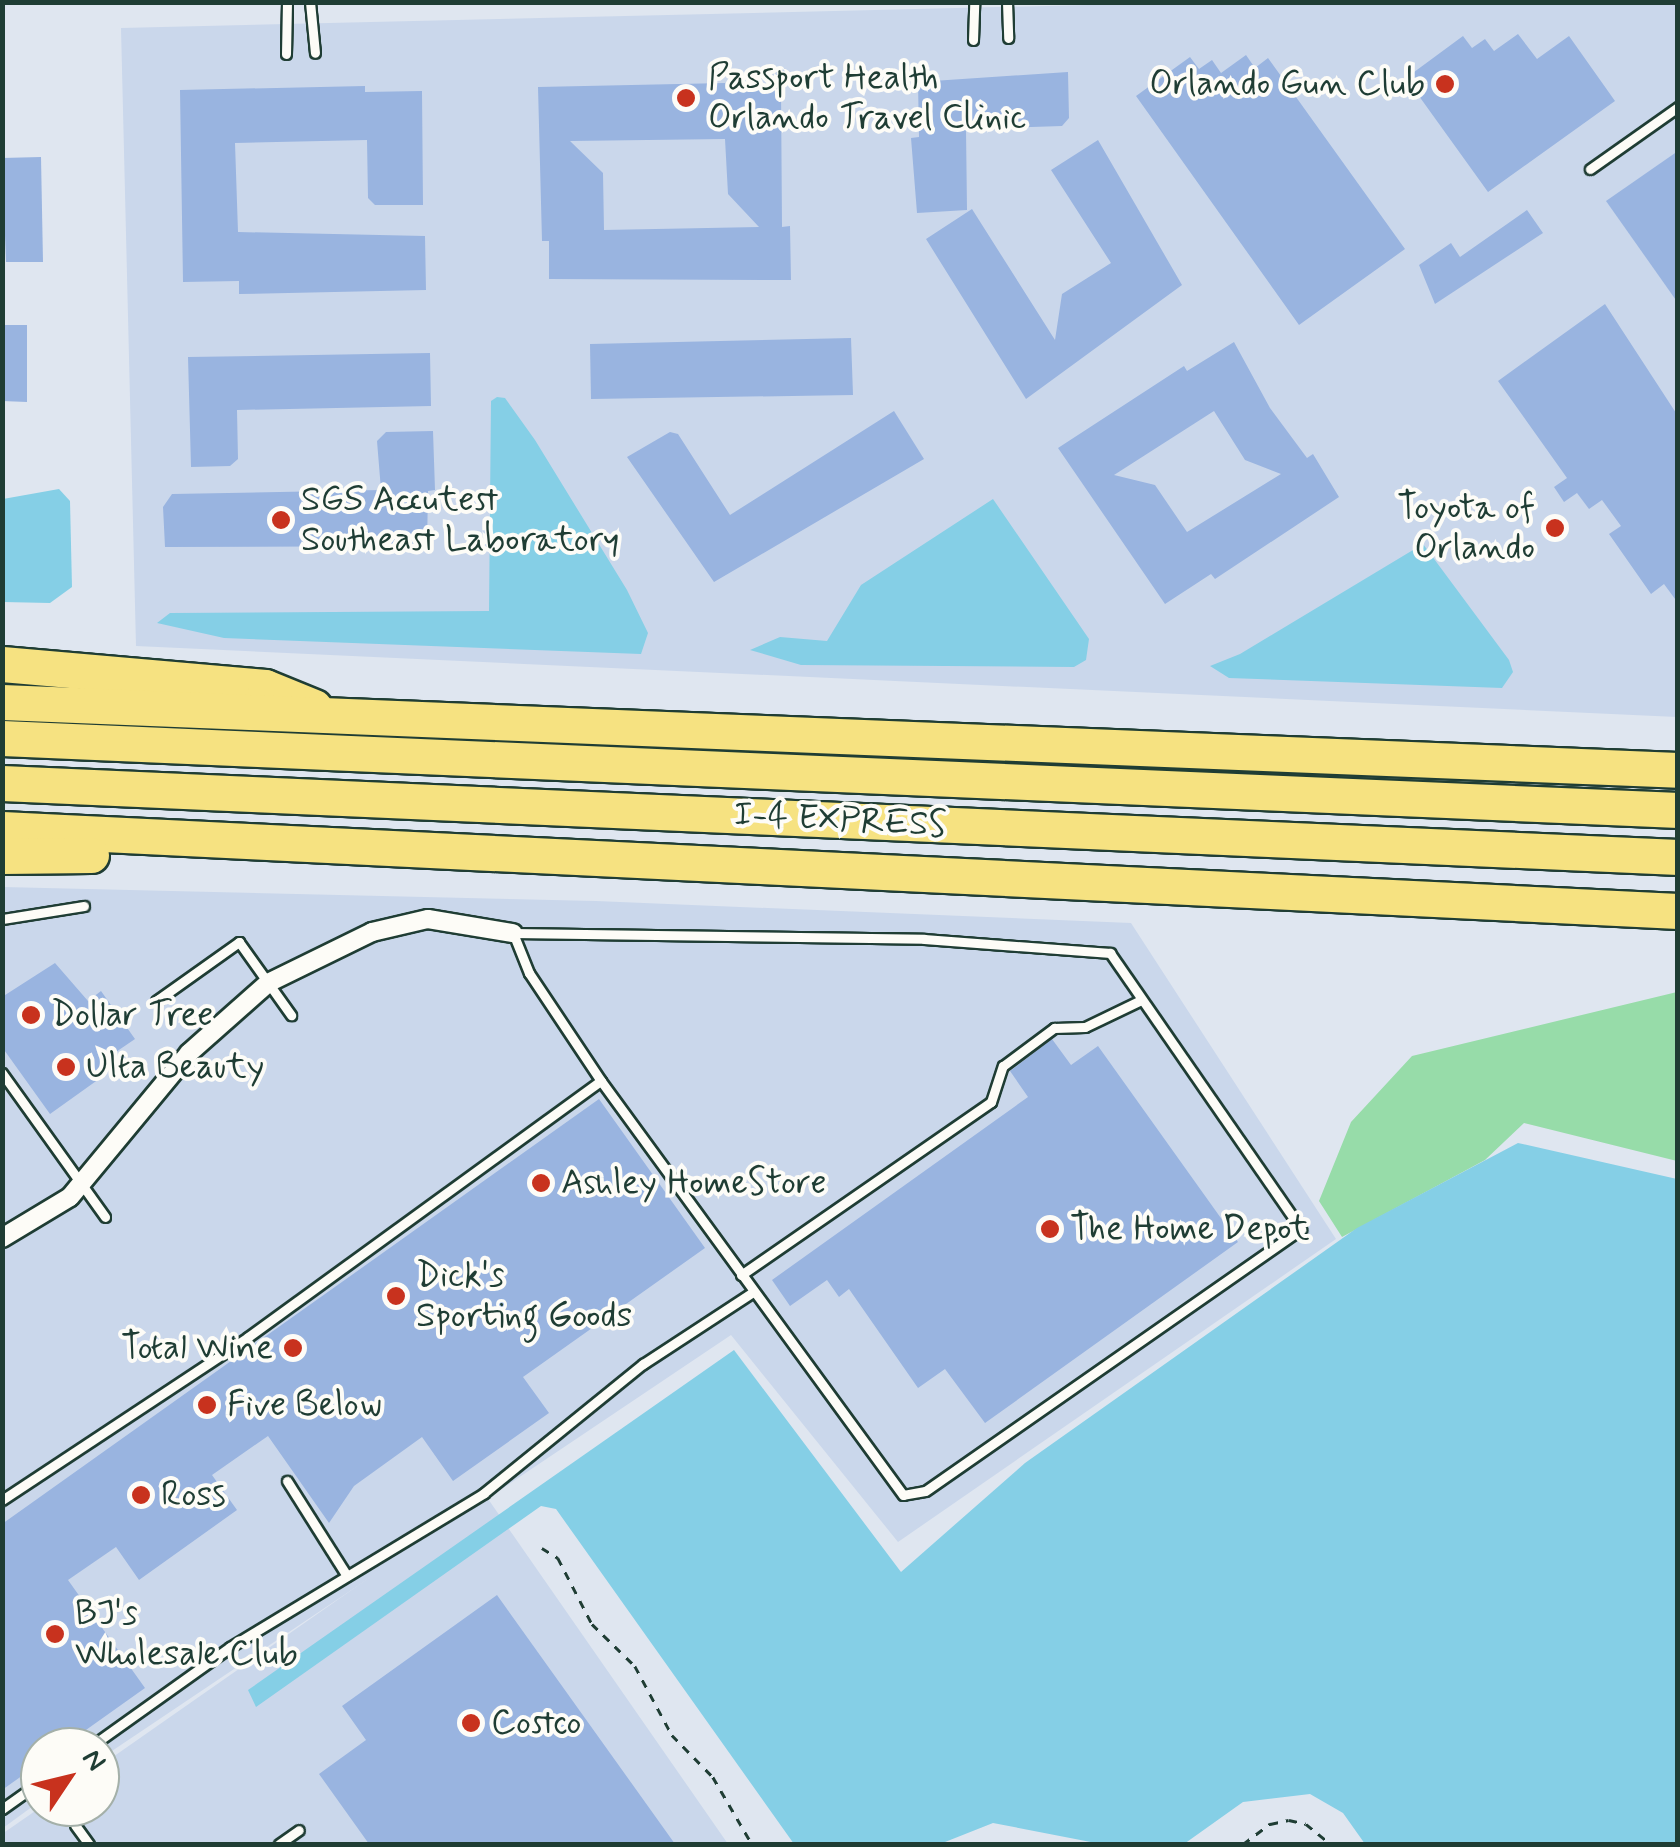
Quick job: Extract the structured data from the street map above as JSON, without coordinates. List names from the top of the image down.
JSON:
{
  "streets": {
    "highway": ["I-4 EXPRESS"]
  },
  "places": [
    "Orlando Gun Club",
    "Passport Health Orlando Travel Clinic",
    "SGS Accutest Southeast Laboratory",
    "Toyota of Orlando",
    "Dollar Tree",
    "Ulta Beauty",
    "Ashley HomeStore",
    "The Home Depot",
    "Dick's Sporting Goods",
    "Total Wine",
    "Five Below",
    "Ross",
    "BJ's Wholesale Club",
    "Costco"
  ],
  "north": "top right"
}
